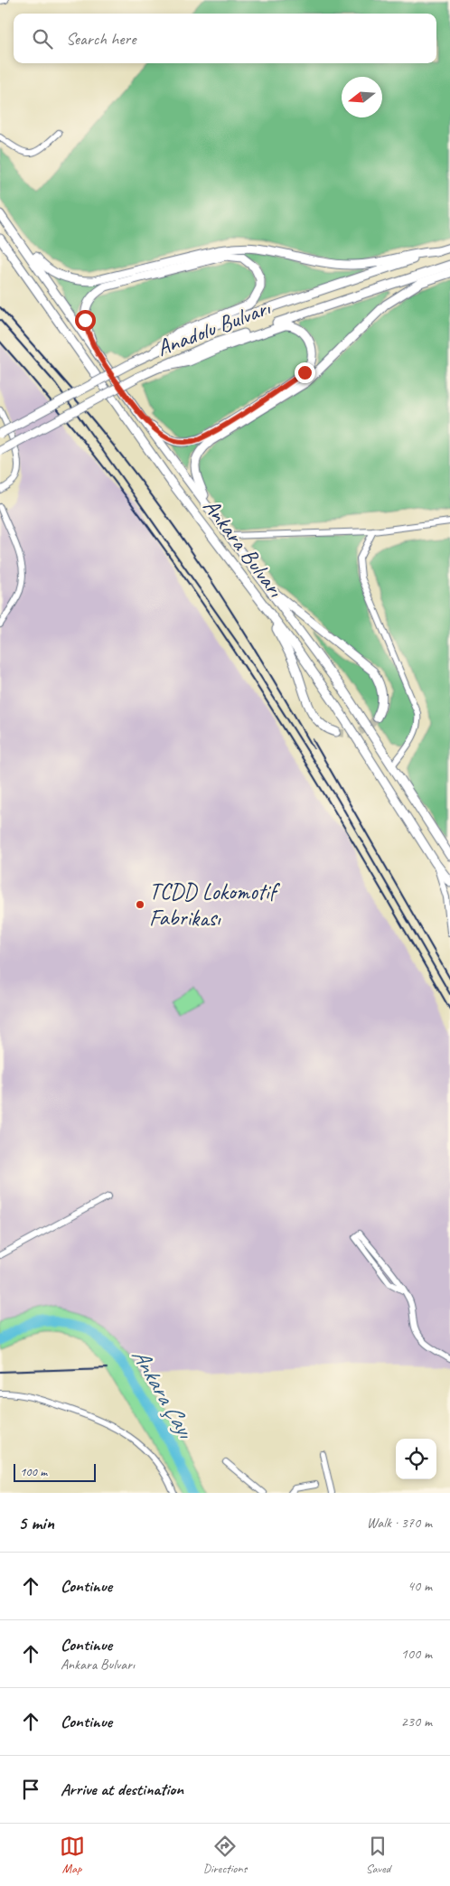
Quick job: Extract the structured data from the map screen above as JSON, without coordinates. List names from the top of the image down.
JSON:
{
  "streets": {
    "main road": ["Anadolu Bulvarı", "Ankara Bulvarı"]
  },
  "water": ["Ankara Çayı"],
  "places": ["TCDD Lokomotif Fabrikası"],
  "scale_bar": "100 m",
  "north": "left",
  "page": {
    "search": "Search here",
    "scale": "100 m",
    "heading": ["5 min", "Walk · 370 m"],
    "list": [
      ["Continue", "40 m"],
      ["Continue", "Ankara Bulvarı", "100 m"],
      ["Continue", "230 m"],
      "Arrive at destination"
    ],
    "nav": ["Map", "Directions", "Saved"]
  }
}
